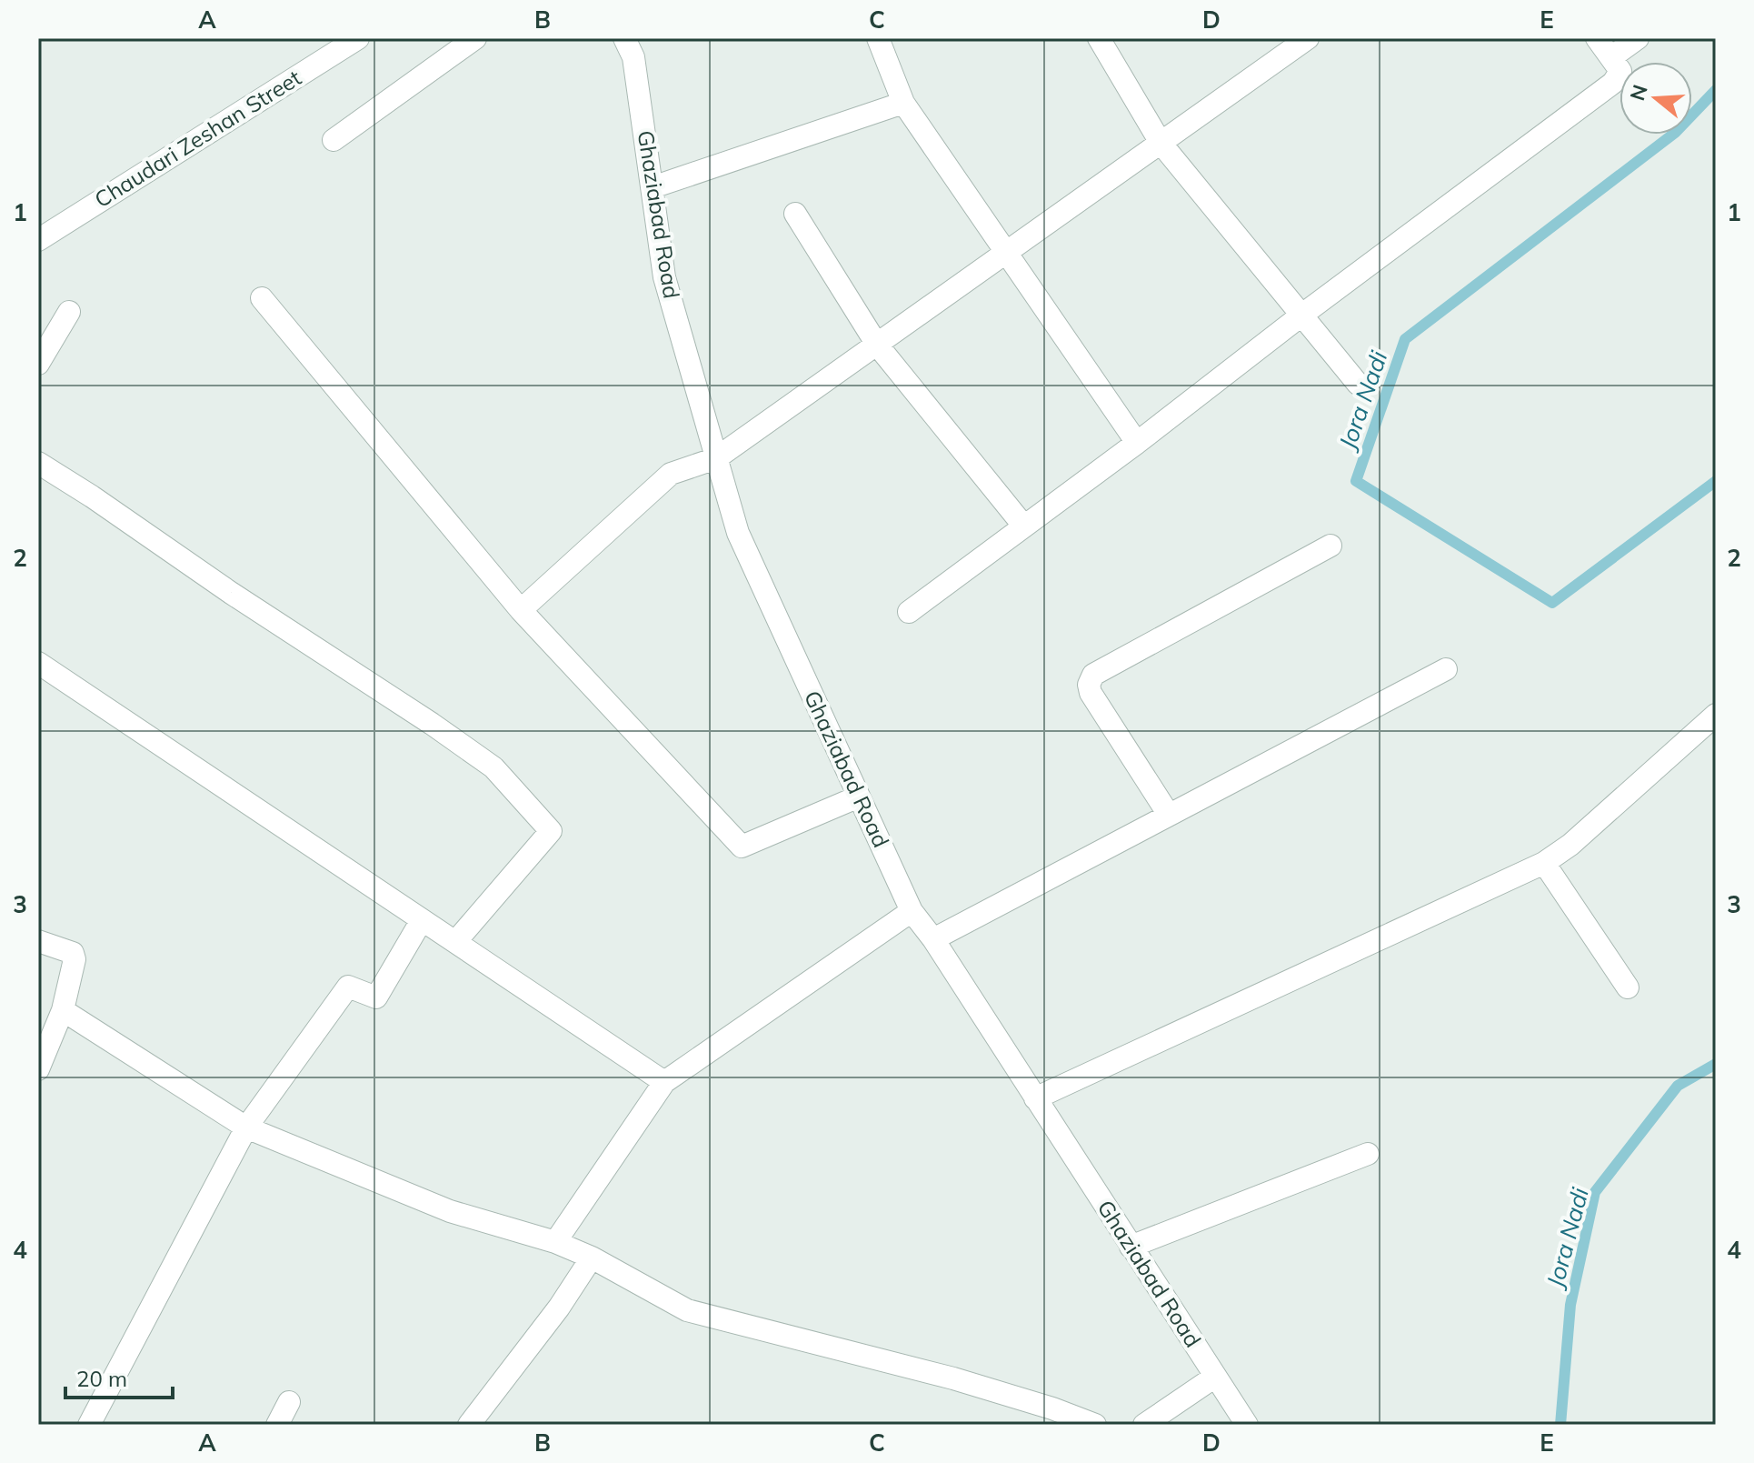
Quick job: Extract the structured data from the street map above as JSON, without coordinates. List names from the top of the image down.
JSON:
{
  "streets": {
    "street": ["Chaudari Zeshan Street", "Ghaziabad Road"]
  },
  "water": ["Jora Nadi"],
  "scale_bar": "20 m",
  "north": "left",
  "grid": {
    "columns": [
      "A",
      "B",
      "C",
      "D",
      "E"
    ],
    "rows": [
      "1",
      "2",
      "3",
      "4"
    ]
  }
}
